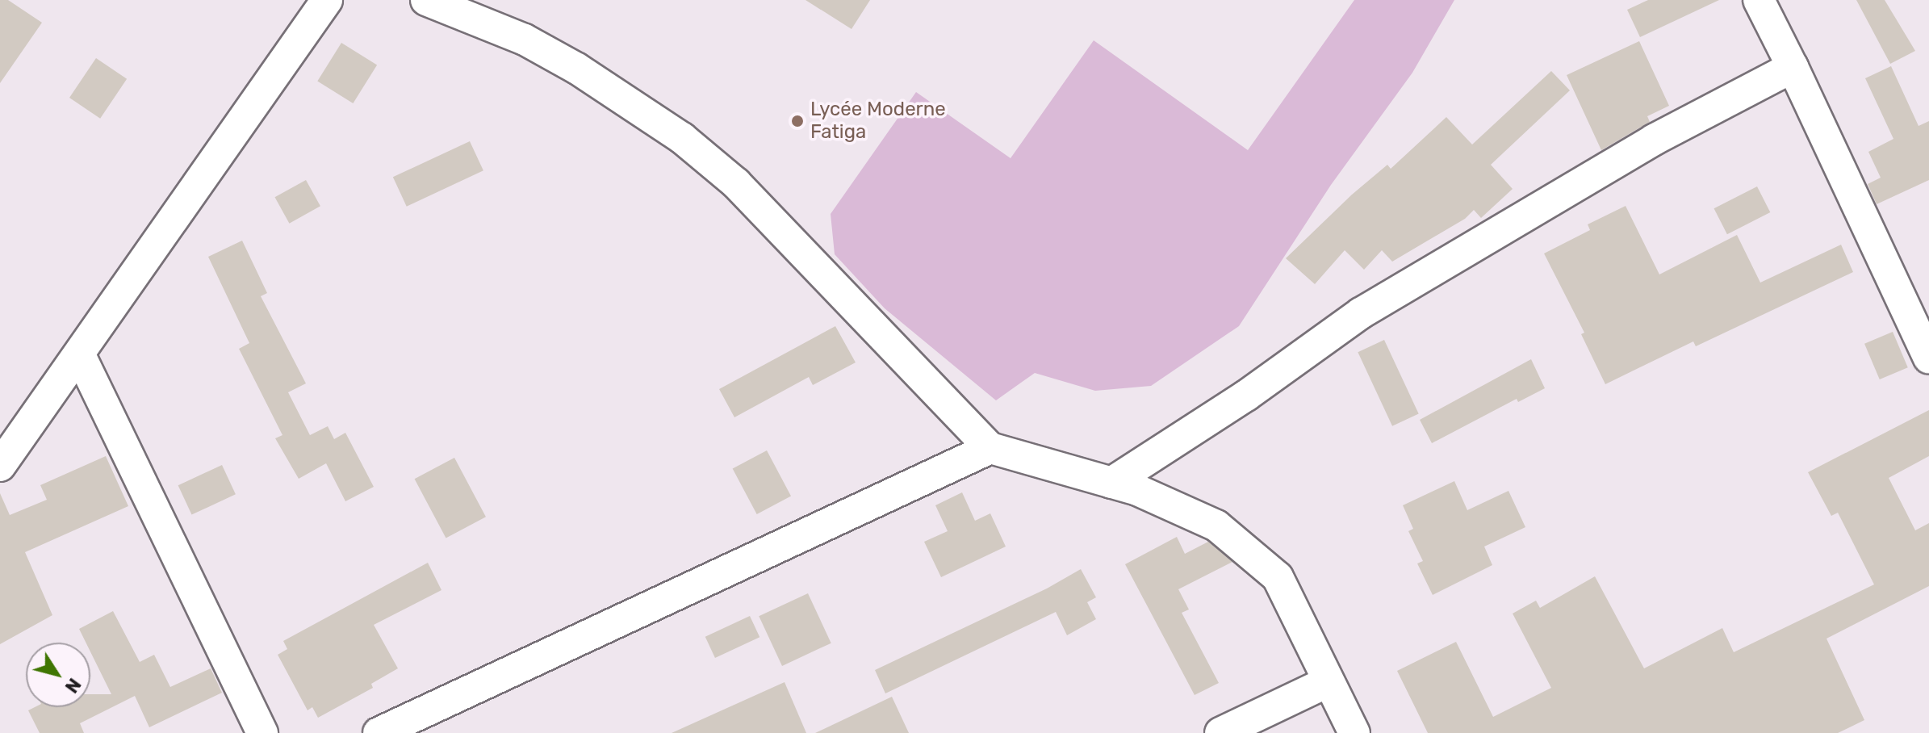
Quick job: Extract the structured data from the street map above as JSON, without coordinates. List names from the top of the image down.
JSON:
{
  "places": ["Lycée Moderne Fatiga"],
  "north": "bottom right"
}
